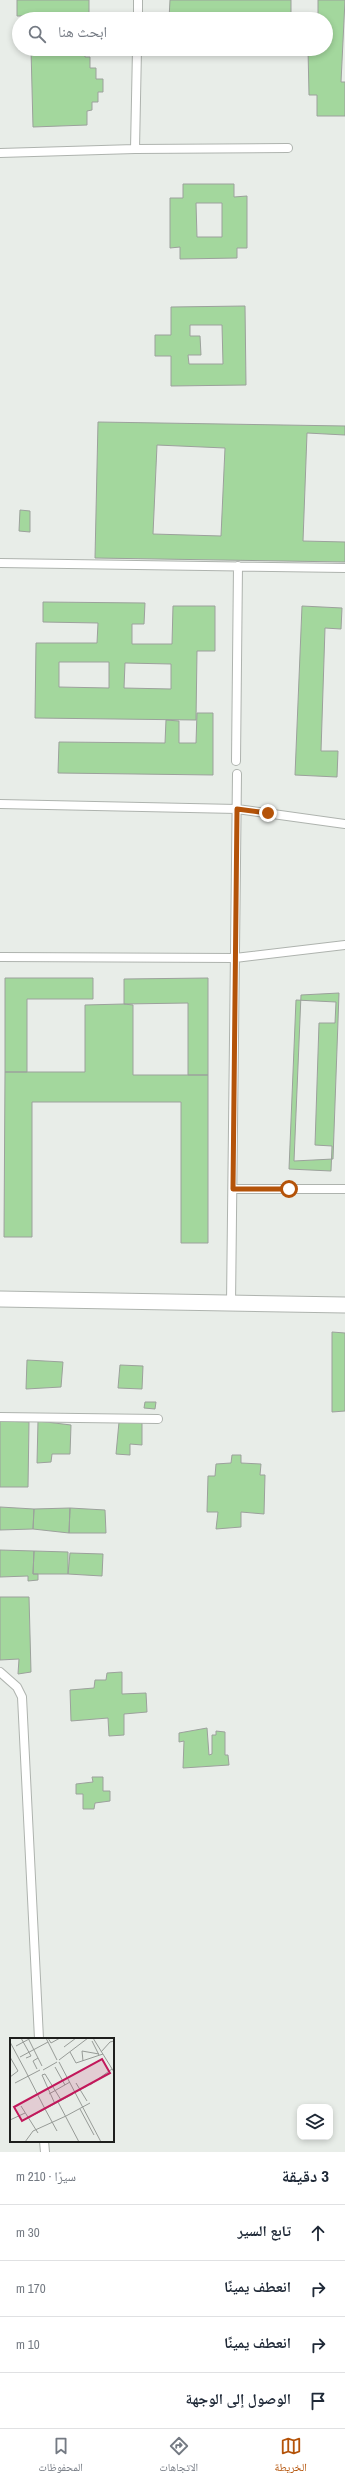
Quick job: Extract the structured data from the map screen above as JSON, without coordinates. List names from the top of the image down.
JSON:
{
  "page": {
    "search": "ابحث هنا",
    "heading": ["3 دقيقة", "سيرًا · 210 m"],
    "list": [
      ["تابع السير", "30 m"],
      ["انعطف يمينًا", "170 m"],
      ["انعطف يمينًا", "10 m"],
      "الوصول إلى الوجهة"
    ],
    "nav": ["الخريطة", "الاتجاهات", "المحفوظات"]
  }
}
